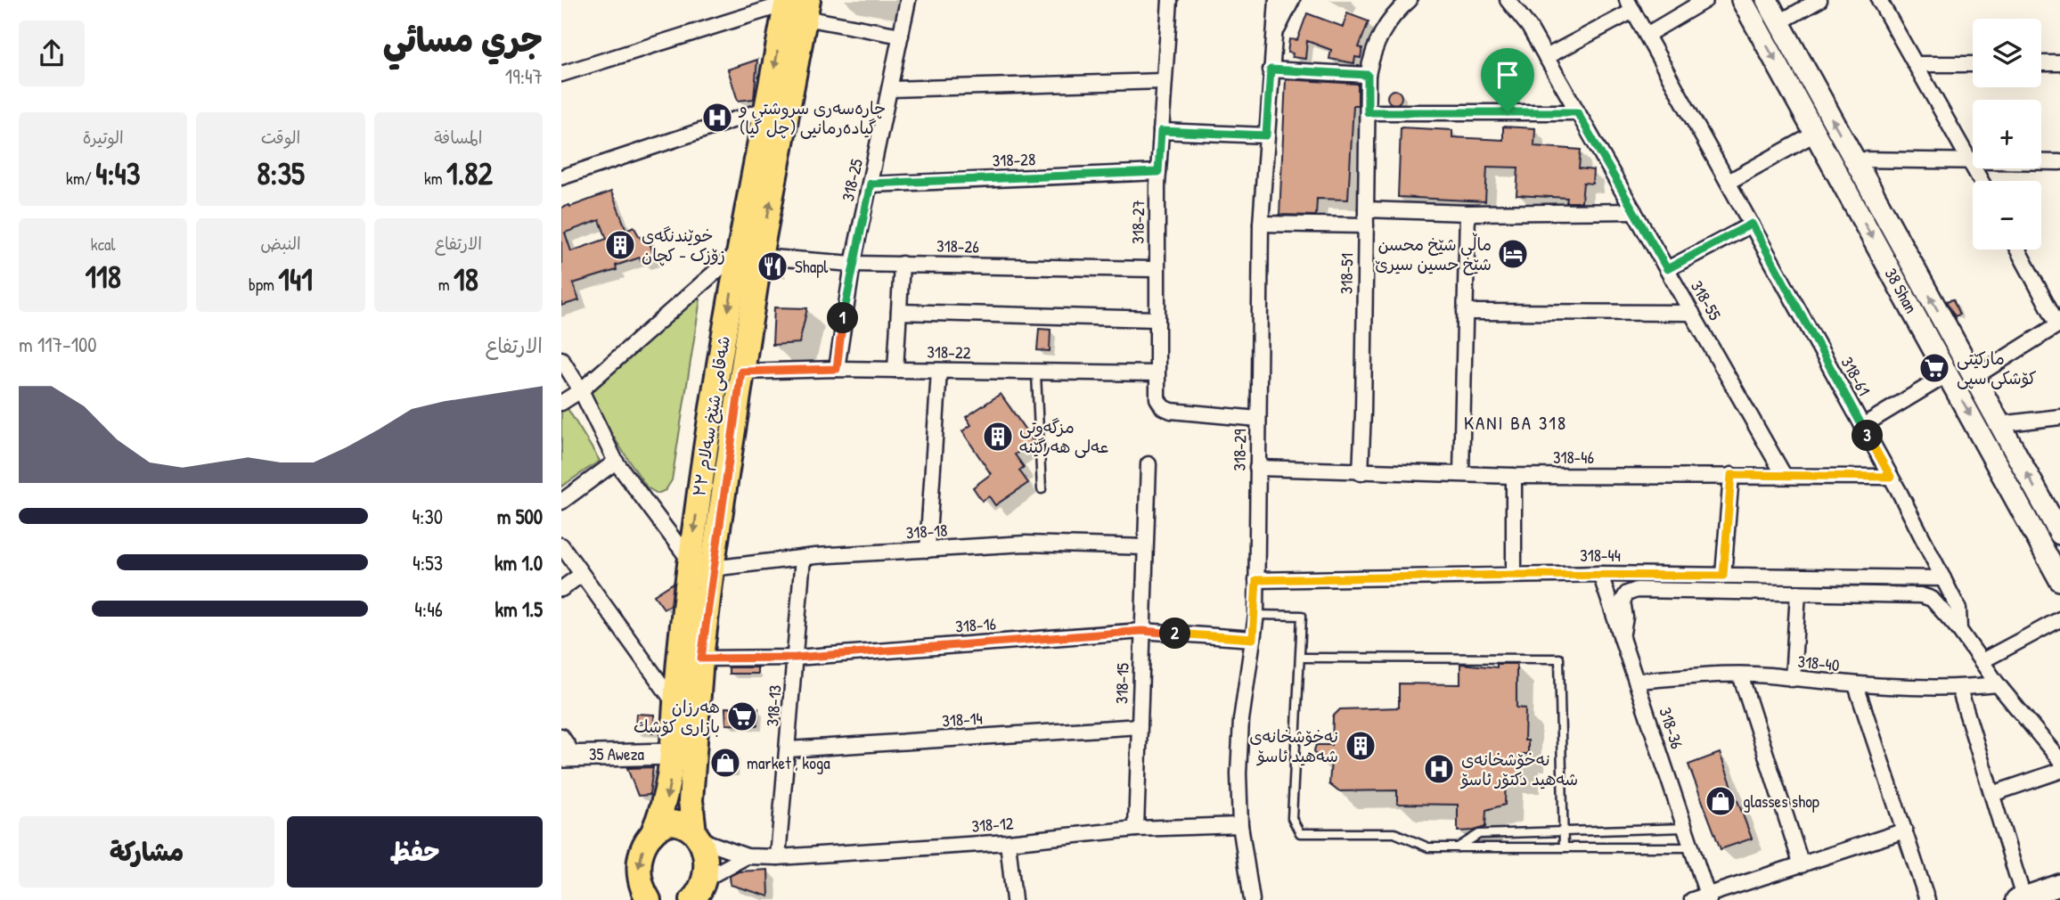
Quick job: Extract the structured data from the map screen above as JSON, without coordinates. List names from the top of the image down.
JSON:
{
  "streets": {
    "main road": ["شەقامی شێخ سەلام ٣٣"],
    "street": [
      "318-28",
      "318-25",
      "318-27",
      "318-26",
      "318-51",
      "38 Shan",
      "318-55",
      "318-22",
      "318-61",
      "318-29",
      "318-46",
      "318-18",
      "318-44",
      "318-16",
      "318-40",
      "318-15",
      "318-13",
      "318-14",
      "318-36",
      "35 Aweza",
      "318-12"
    ]
  },
  "crossings": [
    ["318-28", "318-25"],
    ["318-28", "318-27"],
    ["318-25", "318-26"],
    ["318-25", "318-22"],
    ["318-27", "318-26"],
    ["318-27", "318-22"],
    ["318-27", "318-29"],
    ["318-26", "شەقامی شێخ سەلام ٣٣"],
    ["318-51", "318-46"],
    ["318-55", "318-46"],
    ["318-22", "شەقامی شێخ سەلام ٣٣"],
    ["318-61", "318-46"],
    ["318-61", "318-44"],
    ["318-61", "318-40"],
    ["شەقامی شێخ سەلام ٣٣", "318-18"],
    ["شەقامی شێخ سەلام ٣٣", "318-16"],
    ["شەقامی شێخ سەلام ٣٣", "35 Aweza"],
    ["شەقامی شێخ سەلام ٣٣", "318-12"],
    ["318-29", "318-46"],
    ["318-29", "318-44"],
    ["318-29", "318-16"],
    ["318-29", "318-12"],
    ["318-18", "318-15"],
    ["318-18", "318-13"],
    ["318-44", "318-36"],
    ["318-16", "318-15"],
    ["318-16", "318-13"],
    ["318-40", "318-36"],
    ["318-15", "318-14"],
    ["318-15", "318-12"],
    ["318-13", "318-14"],
    ["318-13", "318-12"]
  ],
  "districts": ["KANI BA 318"],
  "places": {
    "hospital": ["چارەسەری سروشتی و گیادەرمانیی (چل گیا)", "نەخۆشخانەی شەهید دکتۆر ئاسۆ"],
    "building": ["خوێندنگەی زۆزک - کچان", "مزگەوتی عەلی هەرگێنە", "نەخۆشخانەی شەهید ئاسۆ"],
    "hotel": ["ماڵی شێخ محسن شێخ حسین سیرێ"],
    "restaurant": ["Shapl"],
    "supermarket": ["مارکێتی کۆشکی سپی", "هەرزان بازاری کۆشك"],
    "shop": ["market , koga", "glasses shop"]
  },
  "page": {
    "heading": ["جري مسائي", "19:47"],
    "map_buttons": ["+", "−"],
    "stats": [
      ["المسافة", "1.82 km"],
      ["الوقت", "8:35"],
      ["الوتيرة", "4:43 /km"],
      ["الارتفاع", "18 m"],
      ["النبض", "141 bpm"],
      ["kcal", "118"]
    ],
    "pins": ["1", "3", "2"],
    "chart": ["الارتفاع", "100–117 m"],
    "list": [
      {
        "name": "500 m",
        "note": "4:30"
      },
      {
        "name": "1.0 km",
        "note": "4:53"
      },
      {
        "name": "1.5 km",
        "note": "4:46"
      }
    ],
    "buttons": ["حفظ", "مشاركة"]
  }
}
